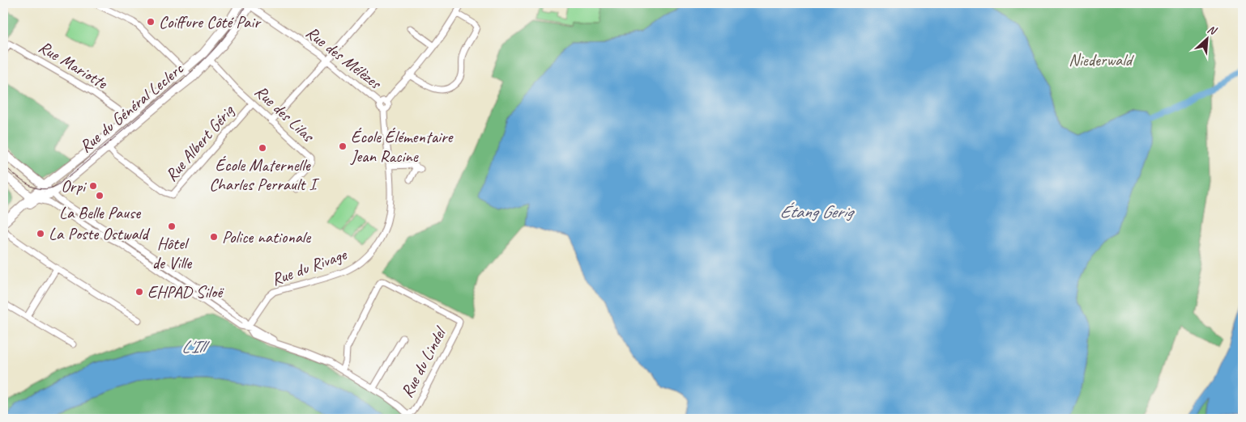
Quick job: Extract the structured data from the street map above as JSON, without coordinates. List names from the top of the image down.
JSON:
{
  "streets": {
    "main road": ["Rue du Général Leclerc"],
    "street": [
      "Rue des Mélèzes",
      "Rue Mariotte",
      "Rue des Lilas",
      "Rue Albert Gérig",
      "Rue du Rivage",
      "Rue du Lindel"
    ]
  },
  "crossings": [
    ["Rue des Mélèzes", "Rue du Général Leclerc"],
    ["Rue des Mélèzes", "Rue du Rivage"],
    ["Rue Mariotte", "Rue du Général Leclerc"],
    ["Rue du Général Leclerc", "Rue des Lilas"],
    ["Rue du Général Leclerc", "Rue Albert Gérig"],
    ["Rue des Lilas", "Rue Albert Gérig"]
  ],
  "water": ["Étang Gerig", "L'Ill"],
  "parks": ["Niederwald"],
  "places": [
    "Coiffure Côté Pair",
    "École Élémentaire Jean Racine",
    "École Maternelle Charles Perrault I",
    "Orpi",
    "La Belle Pause",
    "Hôtel de Ville",
    "La Poste Ostwald",
    "Police nationale",
    "EHPAD Siloë"
  ],
  "north": "top right"
}
